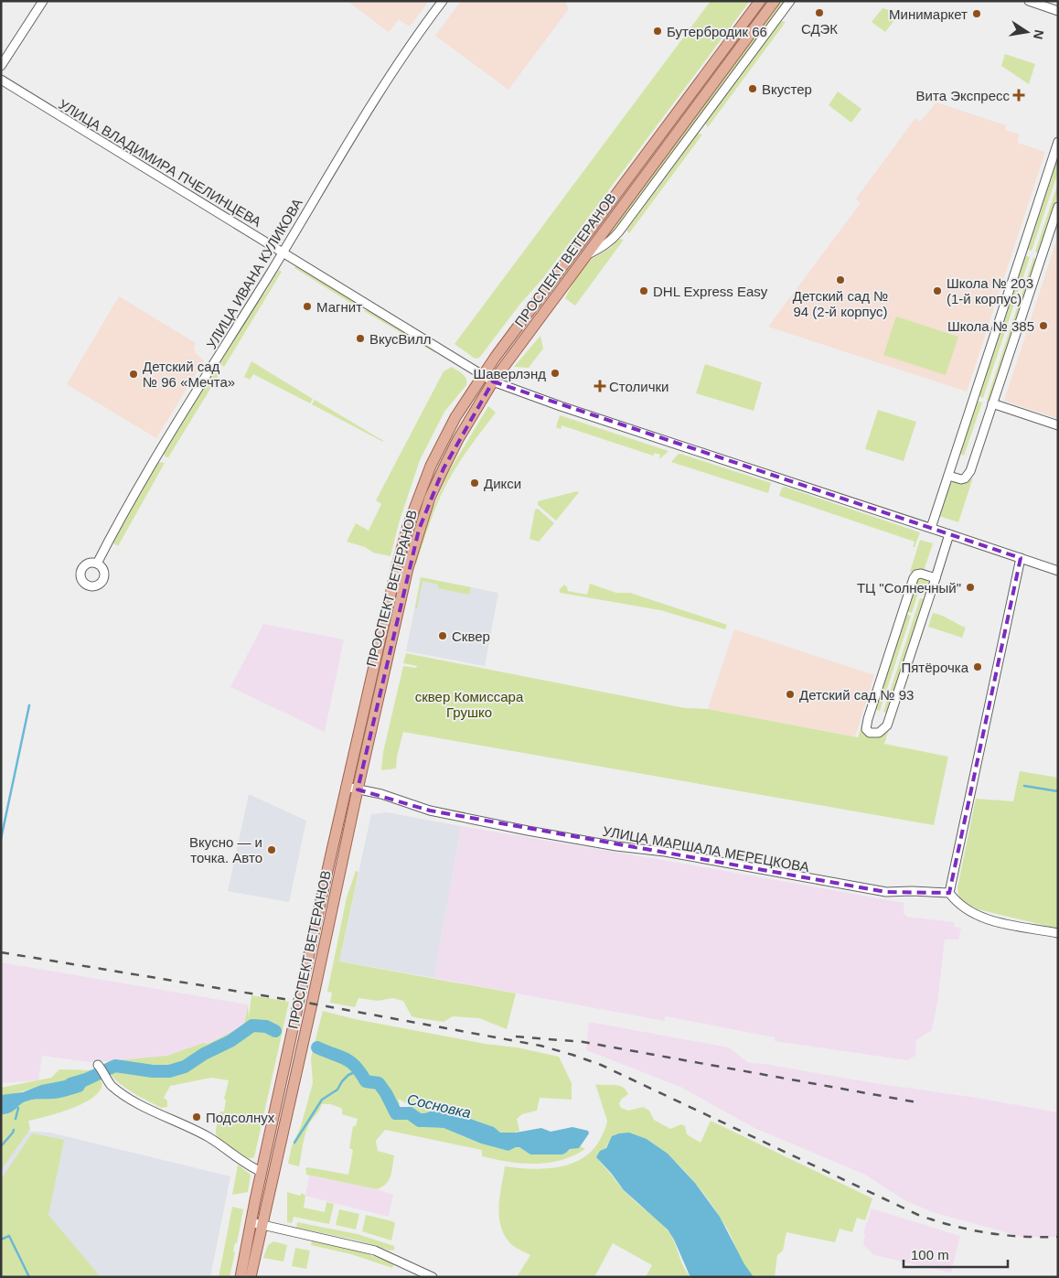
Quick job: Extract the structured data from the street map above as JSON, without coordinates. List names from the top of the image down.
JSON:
{
  "streets": {
    "main road": ["ПРОСПЕКТ ВЕТЕРАНОВ"],
    "street": ["УЛИЦА ВЛАДИМИРА ПЧЕЛИНЦЕВА", "УЛИЦА ИВАНА КУЛИКОВА", "УЛИЦА МАРШАЛА МЕРЕЦКОВА"]
  },
  "crossings": [
    ["УЛИЦА ВЛАДИМИРА ПЧЕЛИНЦЕВА", "ПРОСПЕКТ ВЕТЕРАНОВ"],
    ["УЛИЦА ВЛАДИМИРА ПЧЕЛИНЦЕВА", "УЛИЦА ИВАНА КУЛИКОВА"],
    ["ПРОСПЕКТ ВЕТЕРАНОВ", "УЛИЦА МАРШАЛА МЕРЕЦКОВА"]
  ],
  "water": ["Сосновка"],
  "parks": ["сквер Комиссара Грушко"],
  "places": {
    "other": [
      "СДЭК",
      "Минимаркет",
      "Бутербродик 66",
      "Вкустер",
      "Детский сад № 94 (2-й корпус)",
      "DHL Express Easy",
      "Школа № 203 (1-й корпус)",
      "Магнит",
      "Школа № 385",
      "ВкусВилл",
      "Шаверлэнд",
      "Детский сад № 96 «Мечта»",
      "Дикси",
      "ТЦ \"Солнечный\"",
      "Сквер",
      "Пятёрочка",
      "Детский сад № 93",
      "Вкусно — и точка. Авто",
      "Подсолнух"
    ],
    "health": ["Вита Экспресс", "Столички"]
  },
  "scale_bar": "100 m",
  "north": "right"
}
